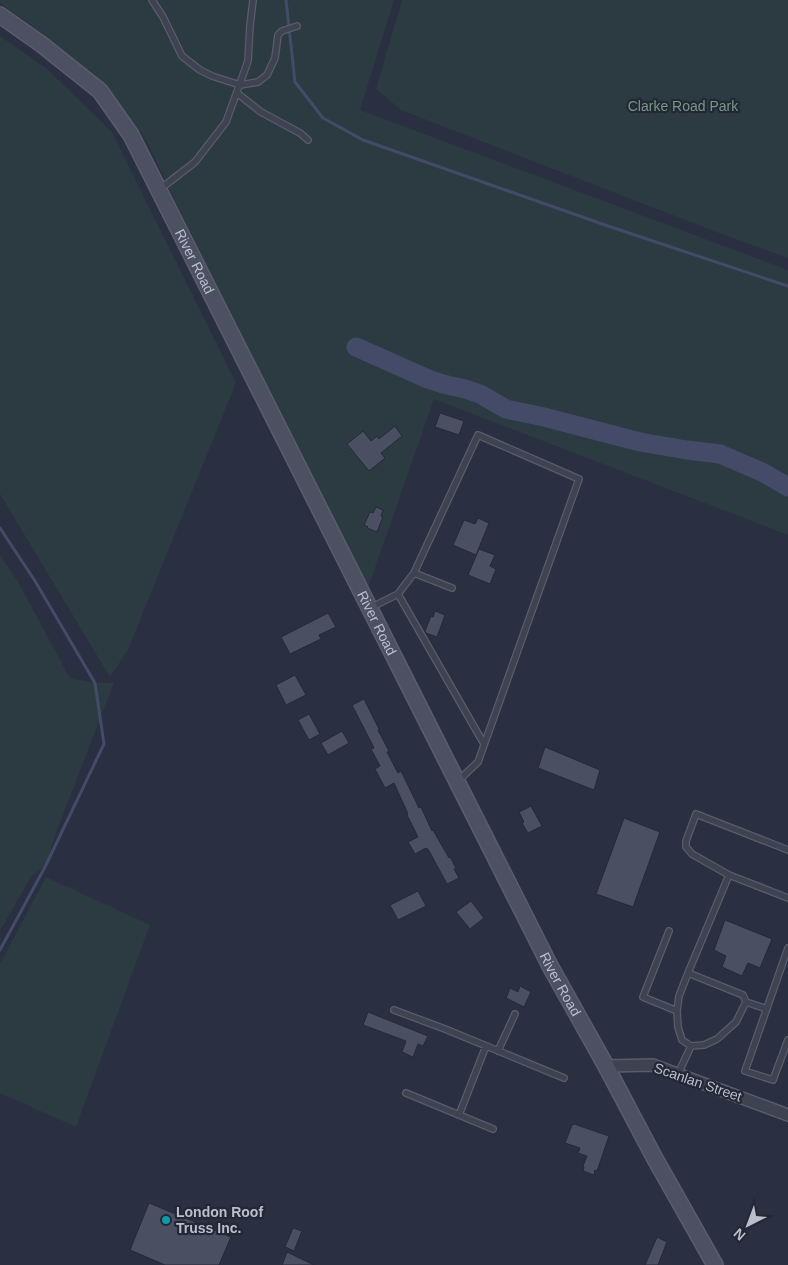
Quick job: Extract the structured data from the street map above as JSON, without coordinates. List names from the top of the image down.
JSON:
{
  "streets": {
    "street": ["River Road", "Scanlan Street"]
  },
  "crossings": [
    ["River Road", "Scanlan Street"]
  ],
  "parks": ["Clarke Road Park"],
  "places": ["London Roof Truss Inc."],
  "north": "bottom left"
}
